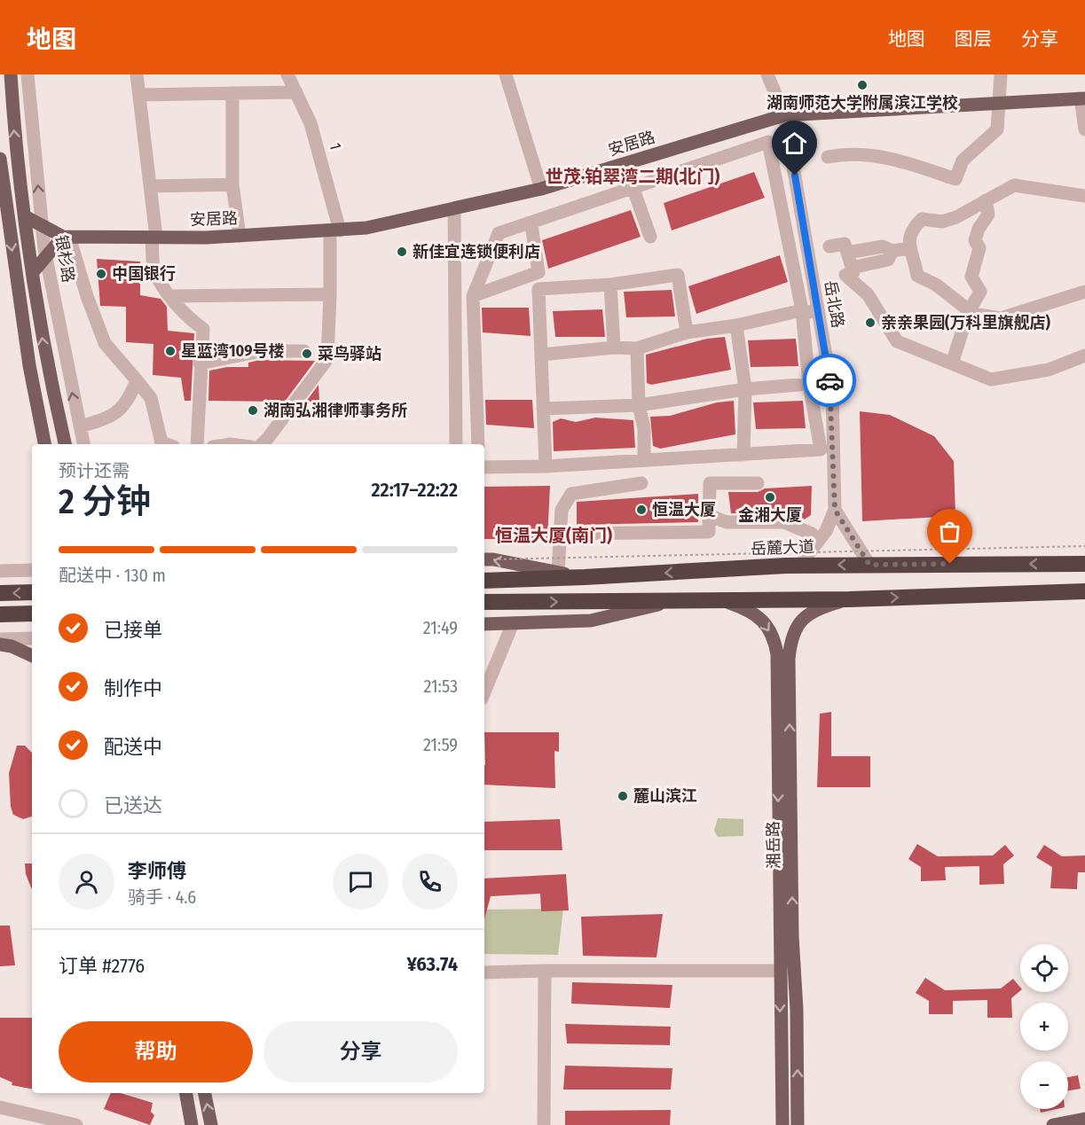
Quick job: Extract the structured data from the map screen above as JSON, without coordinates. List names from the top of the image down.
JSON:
{
  "streets": {
    "highway": ["岳麓大道"],
    "main road": ["安居路", "银杉路", "湘岳路"],
    "street": ["1", "岳北路"]
  },
  "crossings": [
    ["安居路", "1"],
    ["安居路", "岳北路"],
    ["岳北路", "岳麓大道"]
  ],
  "districts": ["世茂·铂翠湾二期(北门)", "恒温大厦(南门)"],
  "places": [
    "湖南师范大学附属滨江学校",
    "新佳宜连锁便利店",
    "中国银行",
    "亲亲果园(万科里旗舰店)",
    "星蓝湾109号楼",
    "菜鸟驿站",
    "湖南弘湘律师事务所",
    "金湘大厦",
    "恒温大厦",
    "麓山滨江"
  ],
  "page": {
    "header": "地图",
    "nav": ["地图", "图层", "分享"],
    "heading": ["2 分钟", "预计还需", "22:17–22:22"],
    "panel": [
      "李师傅",
      "骑手 · 4.6",
      "订单 #2776",
      "¥63.74"
    ],
    "bar": "配送中 · 130 m",
    "list": [
      ["已接单", "21:49"],
      ["制作中", "21:53"],
      ["配送中", "21:59"],
      "已送达"
    ],
    "map_buttons": ["+", "−"],
    "buttons": ["帮助", "分享"]
  }
}
